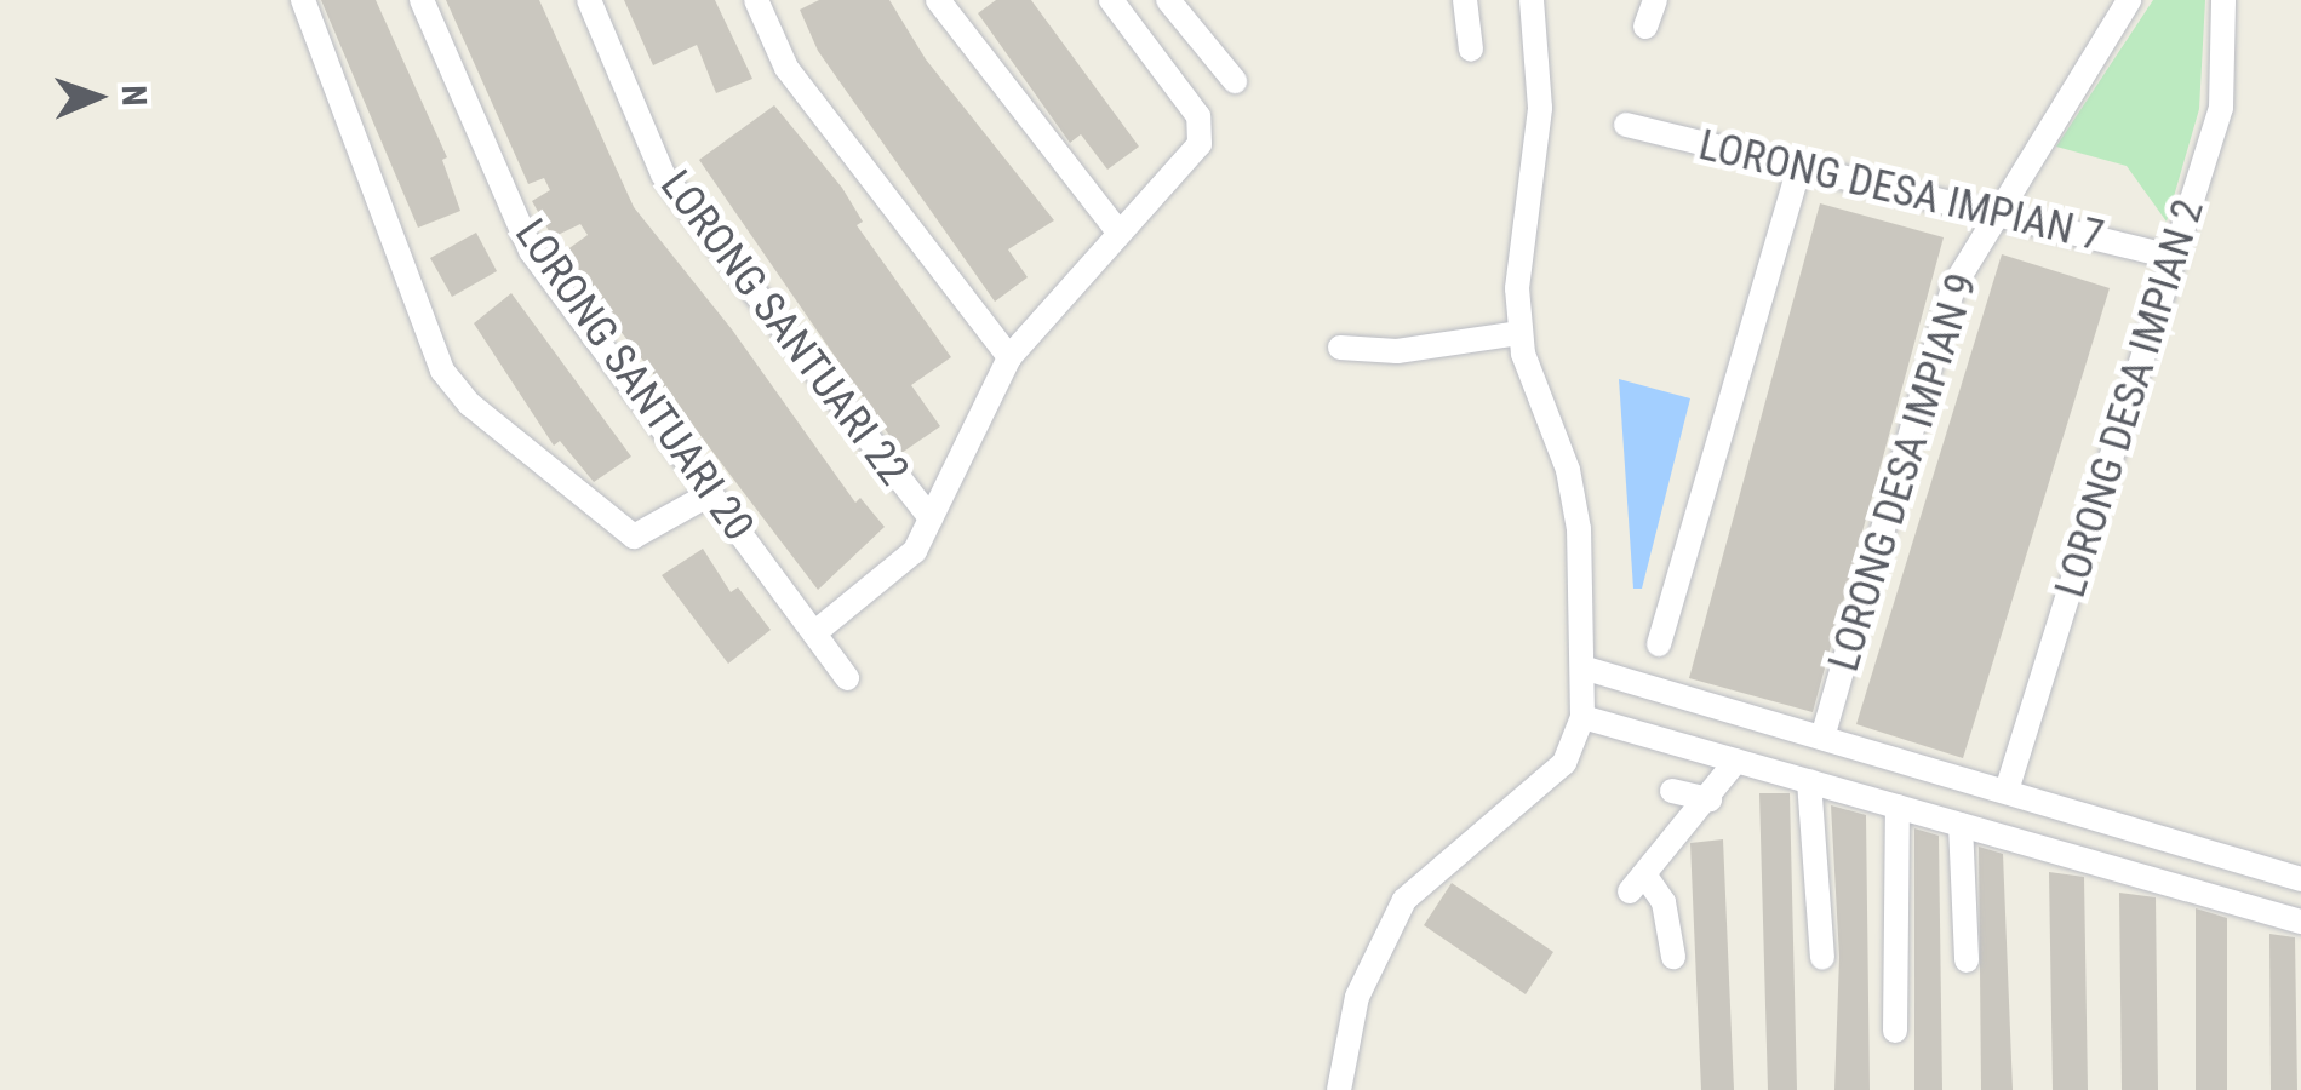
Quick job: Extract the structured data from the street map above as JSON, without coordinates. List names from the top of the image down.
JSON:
{
  "streets": {
    "street": [
      "LORONG DESA IMPIAN 7",
      "LORONG SANTUARI 22",
      "LORONG SANTUARI 20",
      "LORONG DESA IMPIAN 2",
      "LORONG DESA IMPIAN 9"
    ]
  },
  "crossings": [
    ["LORONG DESA IMPIAN 7", "LORONG DESA IMPIAN 2"],
    ["LORONG DESA IMPIAN 7", "LORONG DESA IMPIAN 9"]
  ],
  "north": "right"
}
